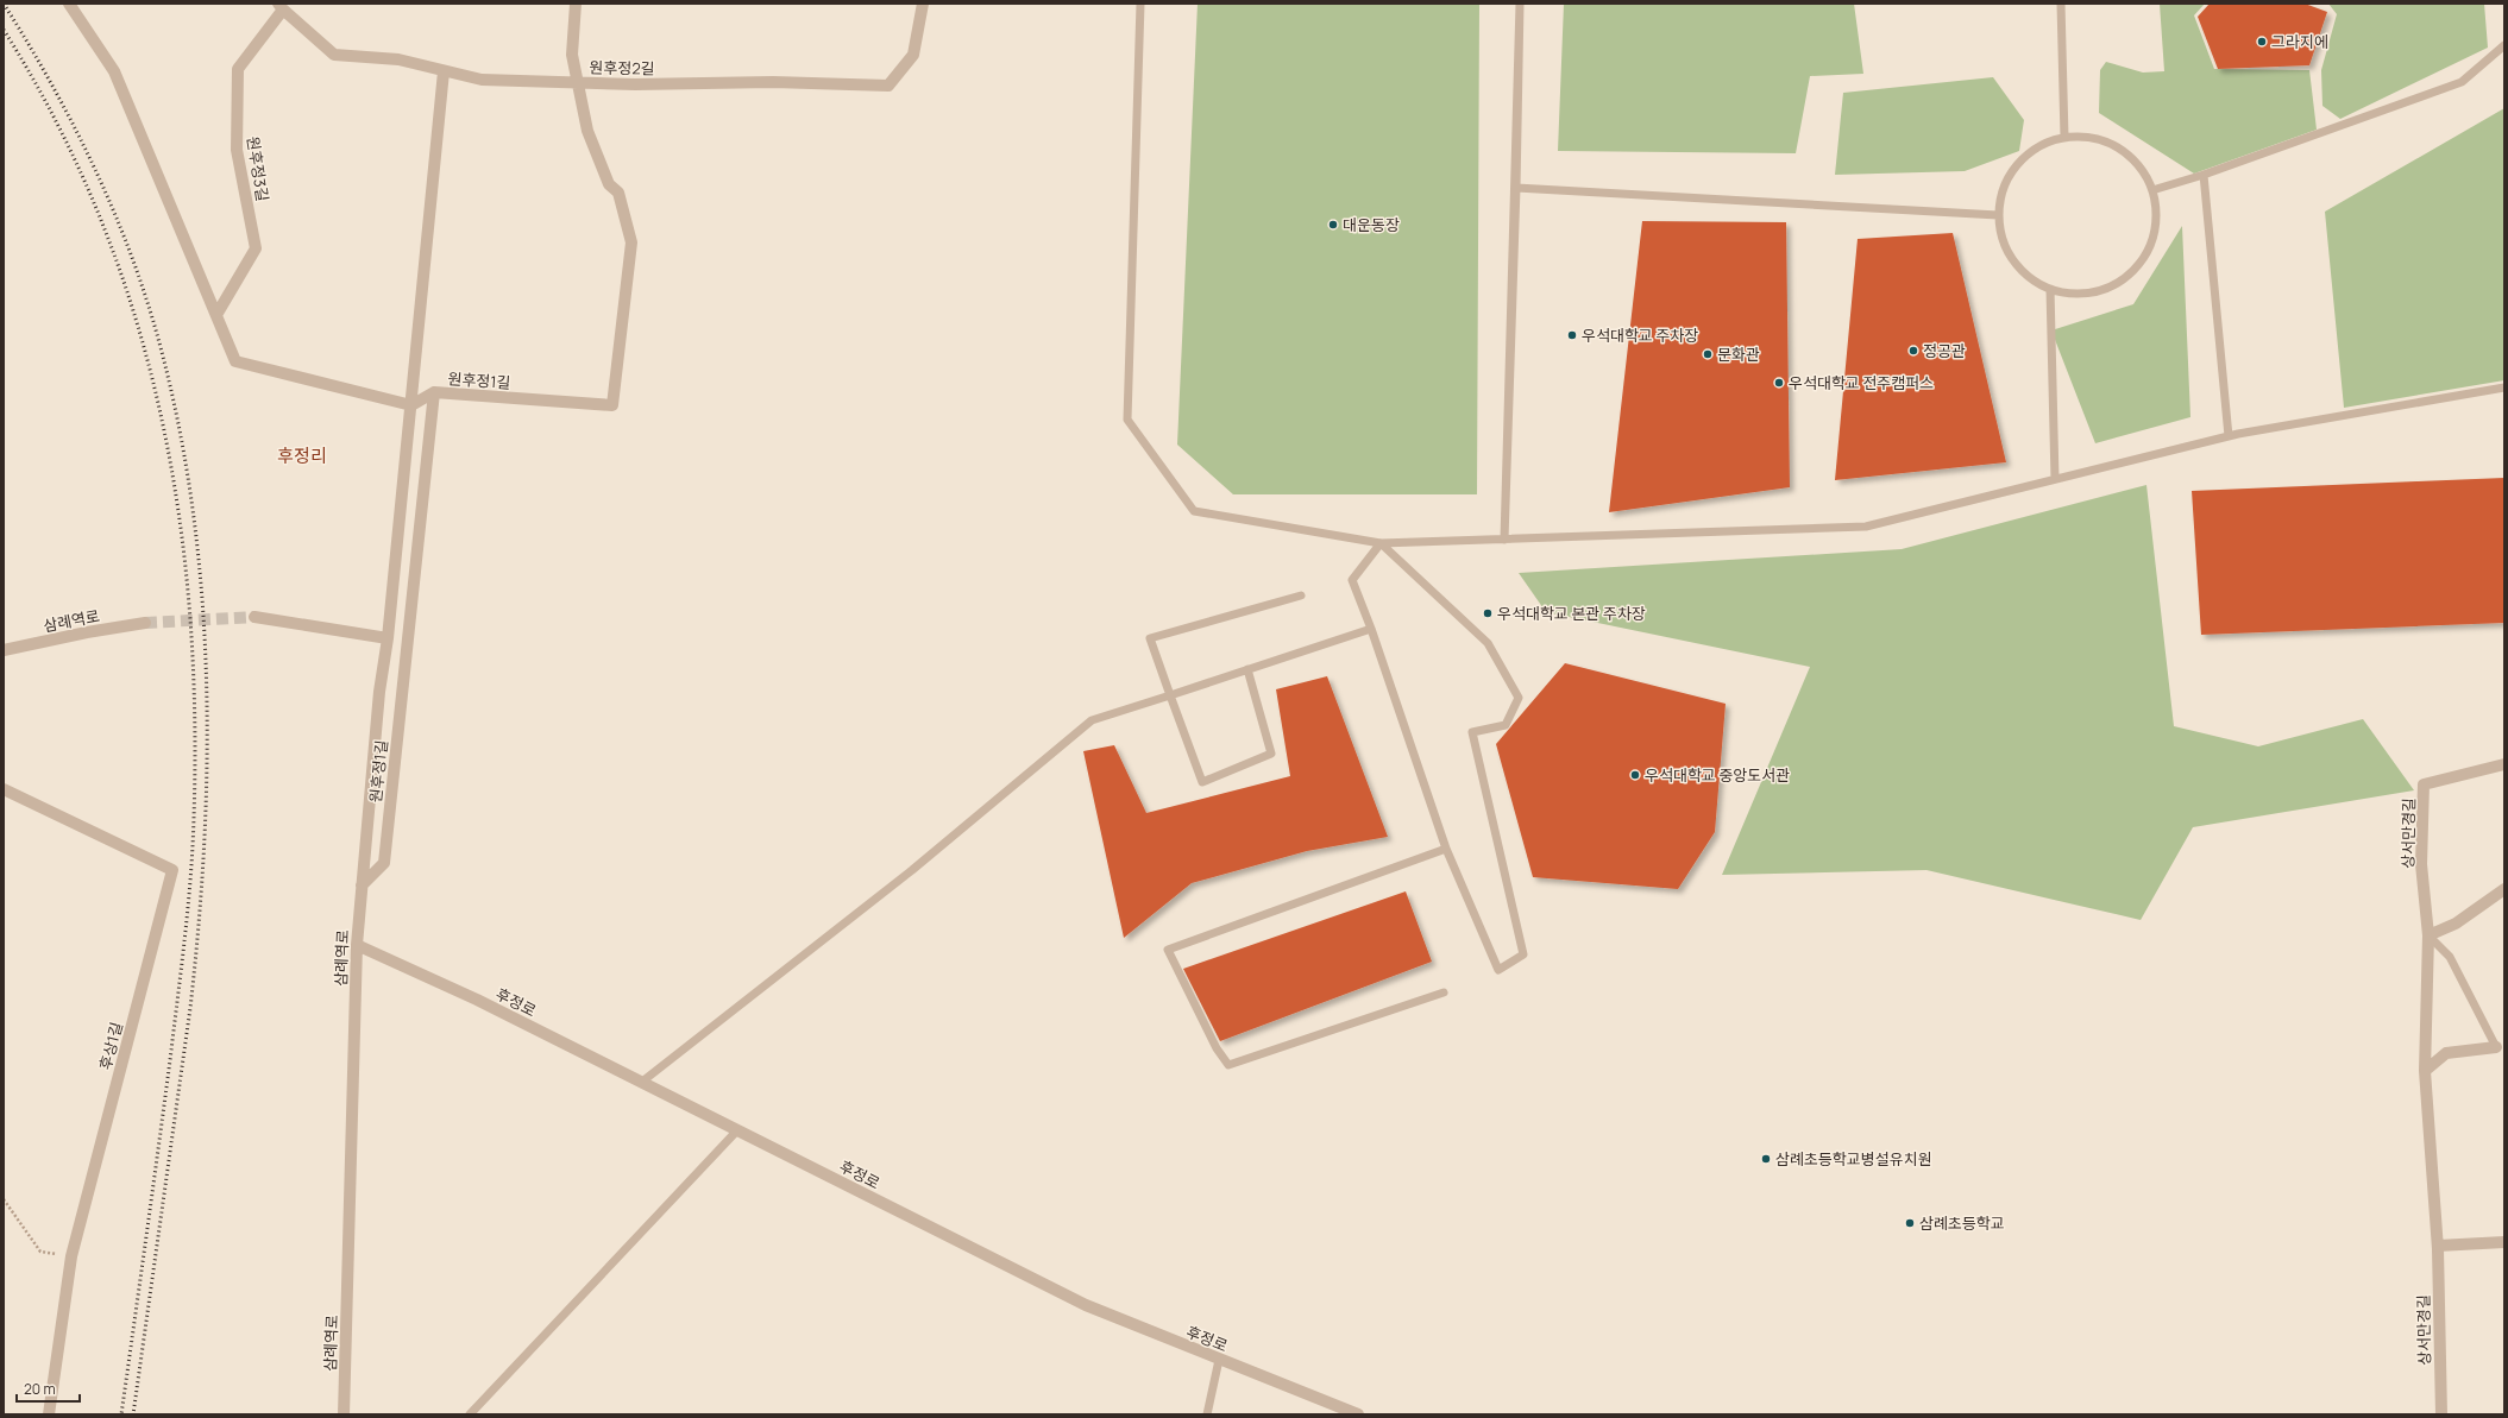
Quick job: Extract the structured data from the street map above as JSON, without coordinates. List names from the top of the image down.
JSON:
{
  "streets": {
    "street": [
      "원후정2길",
      "원후정3길",
      "원후정1길",
      "삼례역로",
      "상서만경길",
      "후정로",
      "후상1길"
    ]
  },
  "crossings": [
    ["원후정2길", "원후정3길"],
    ["원후정2길", "원후정1길"],
    ["원후정2길", "삼례역로"],
    ["원후정1길", "삼례역로"],
    ["삼례역로", "후정로"]
  ],
  "districts": ["후정리"],
  "places": [
    "그라지에",
    "대운동장",
    "우석대학교 주차장",
    "정공관",
    "문화관",
    "우석대학교 전주캠퍼스",
    "우석대학교 본관 주차장",
    "우석대학교 중앙도서관",
    "삼례초등학교병설유치원",
    "삼례초등학교"
  ],
  "scale_bar": "20 m"
}
